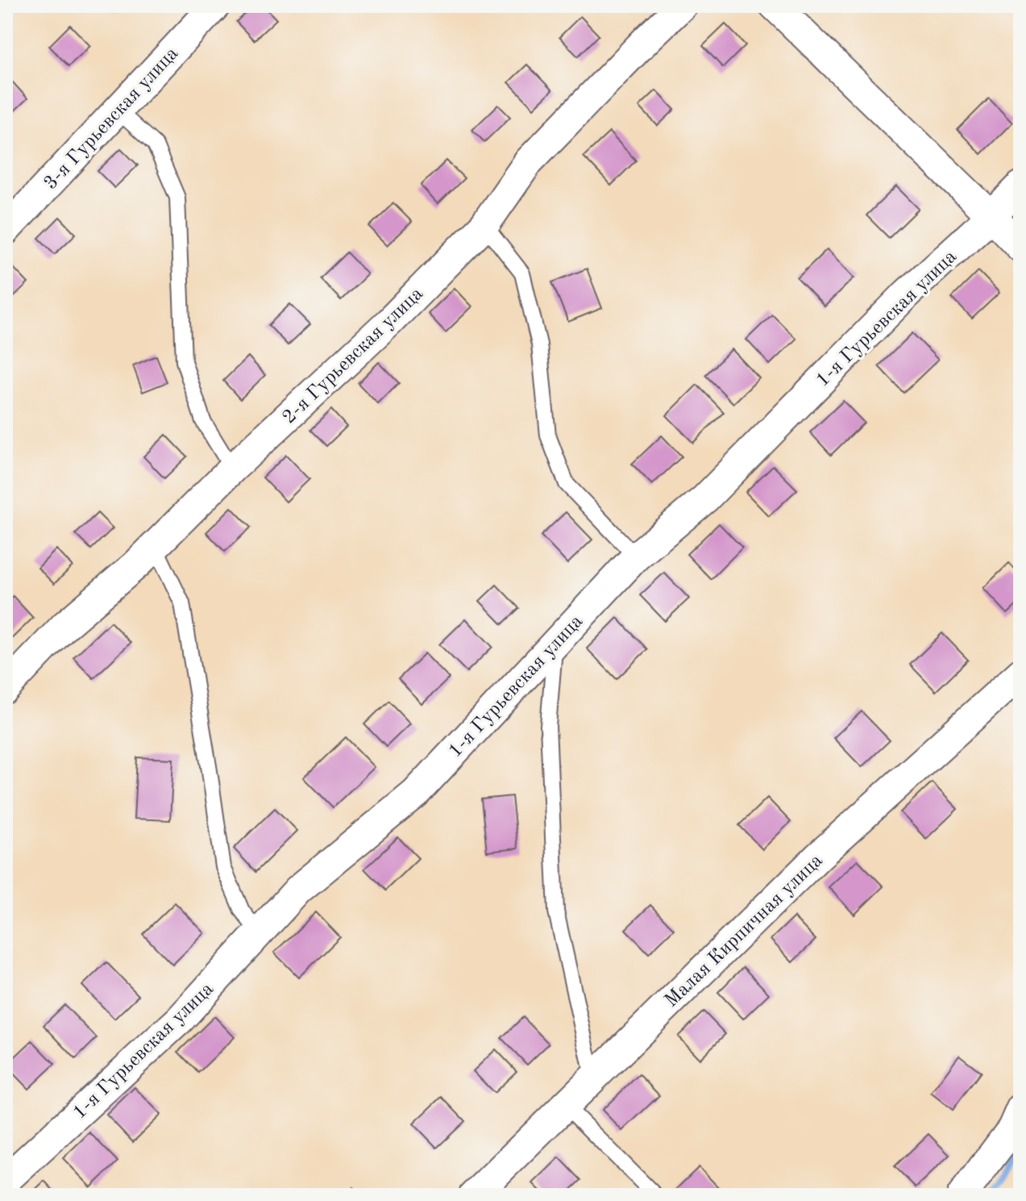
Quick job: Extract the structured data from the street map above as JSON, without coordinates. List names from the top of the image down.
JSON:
{
  "streets": {
    "street": [
      "3-я Гурьевская улица",
      "1-я Гурьевская улица",
      "2-я Гурьевская улица",
      "Малая Кирпичная улица"
    ]
  }
}
